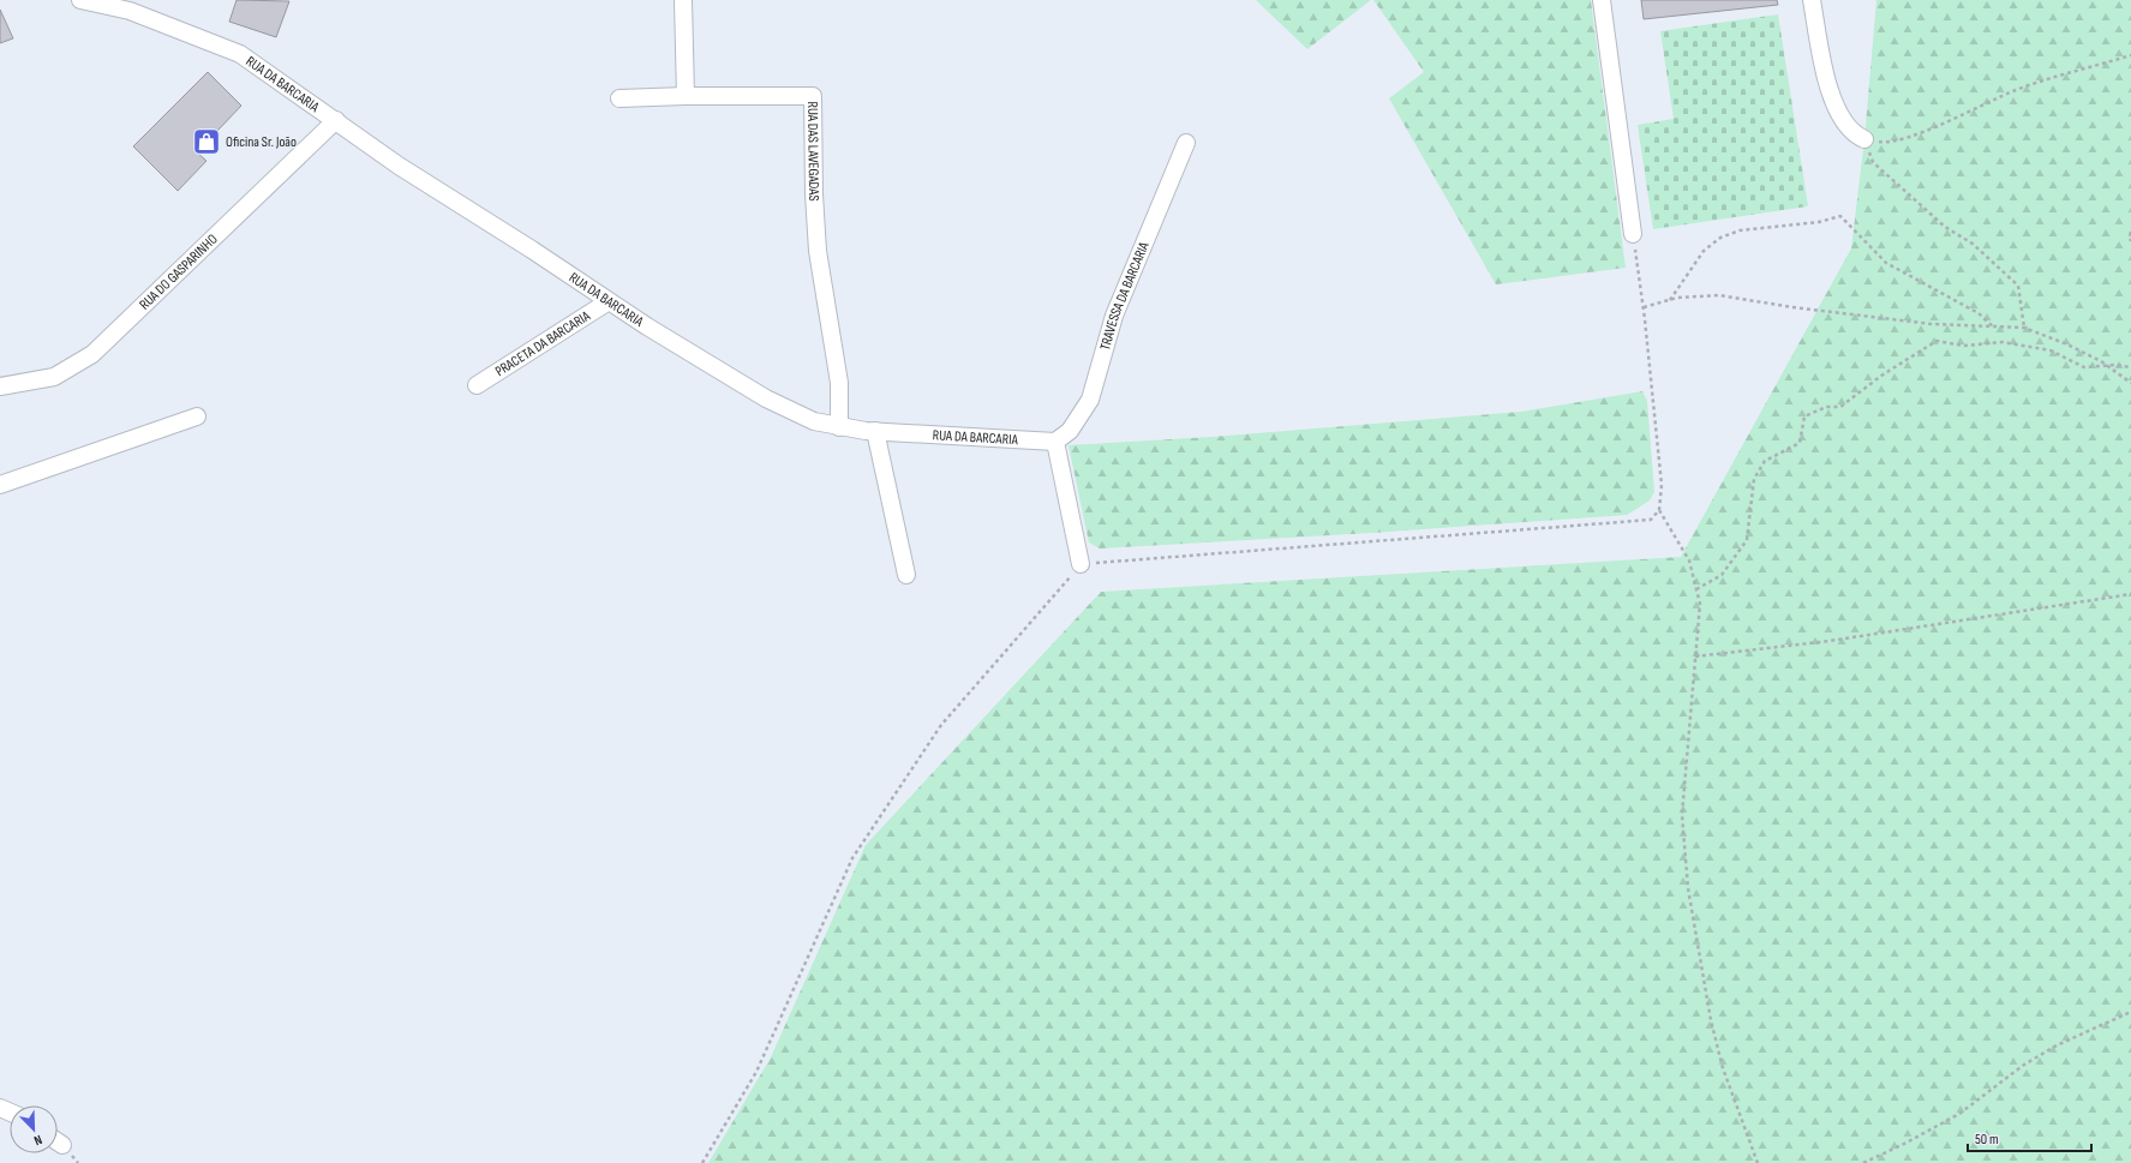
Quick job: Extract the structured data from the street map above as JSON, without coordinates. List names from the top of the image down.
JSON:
{
  "streets": {
    "street": [
      "RUA DA BARCARIA",
      "RUA DAS LAVEGADAS",
      "RUA DO GASPARINHO",
      "TRAVESSA DA BARCARIA",
      "PRACETA DA BARCARIA"
    ]
  },
  "crossings": [
    ["RUA DA BARCARIA", "RUA DAS LAVEGADAS"],
    ["RUA DA BARCARIA", "RUA DO GASPARINHO"],
    ["RUA DA BARCARIA", "TRAVESSA DA BARCARIA"],
    ["RUA DA BARCARIA", "PRACETA DA BARCARIA"]
  ],
  "places": {
    "shop": ["Oficina Sr. João"]
  },
  "scale_bar": "50 m",
  "north": "bottom right"
}
